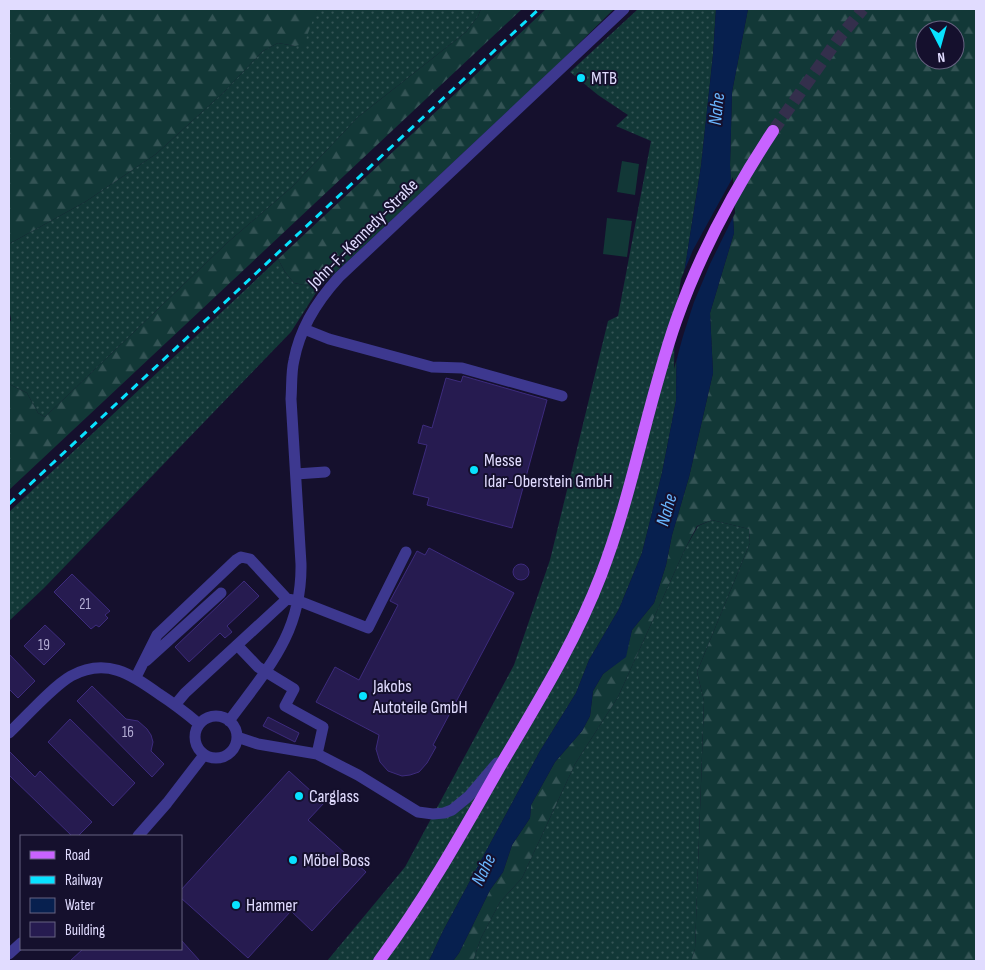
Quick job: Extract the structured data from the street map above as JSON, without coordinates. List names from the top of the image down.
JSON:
{
  "streets": {
    "street": ["John-F.-Kennedy-Straße"]
  },
  "water": ["Nahe"],
  "places": [
    "MTB",
    "Messe Idar-Oberstein GmbH",
    "Jakobs Autoteile GmbH",
    "Carglass",
    "Möbel Boss",
    "Hammer"
  ],
  "house_numbers": ["21", "19", "16"],
  "legend": [
    "Road",
    "Railway",
    "Water",
    "Building"
  ],
  "north": "bottom"
}
